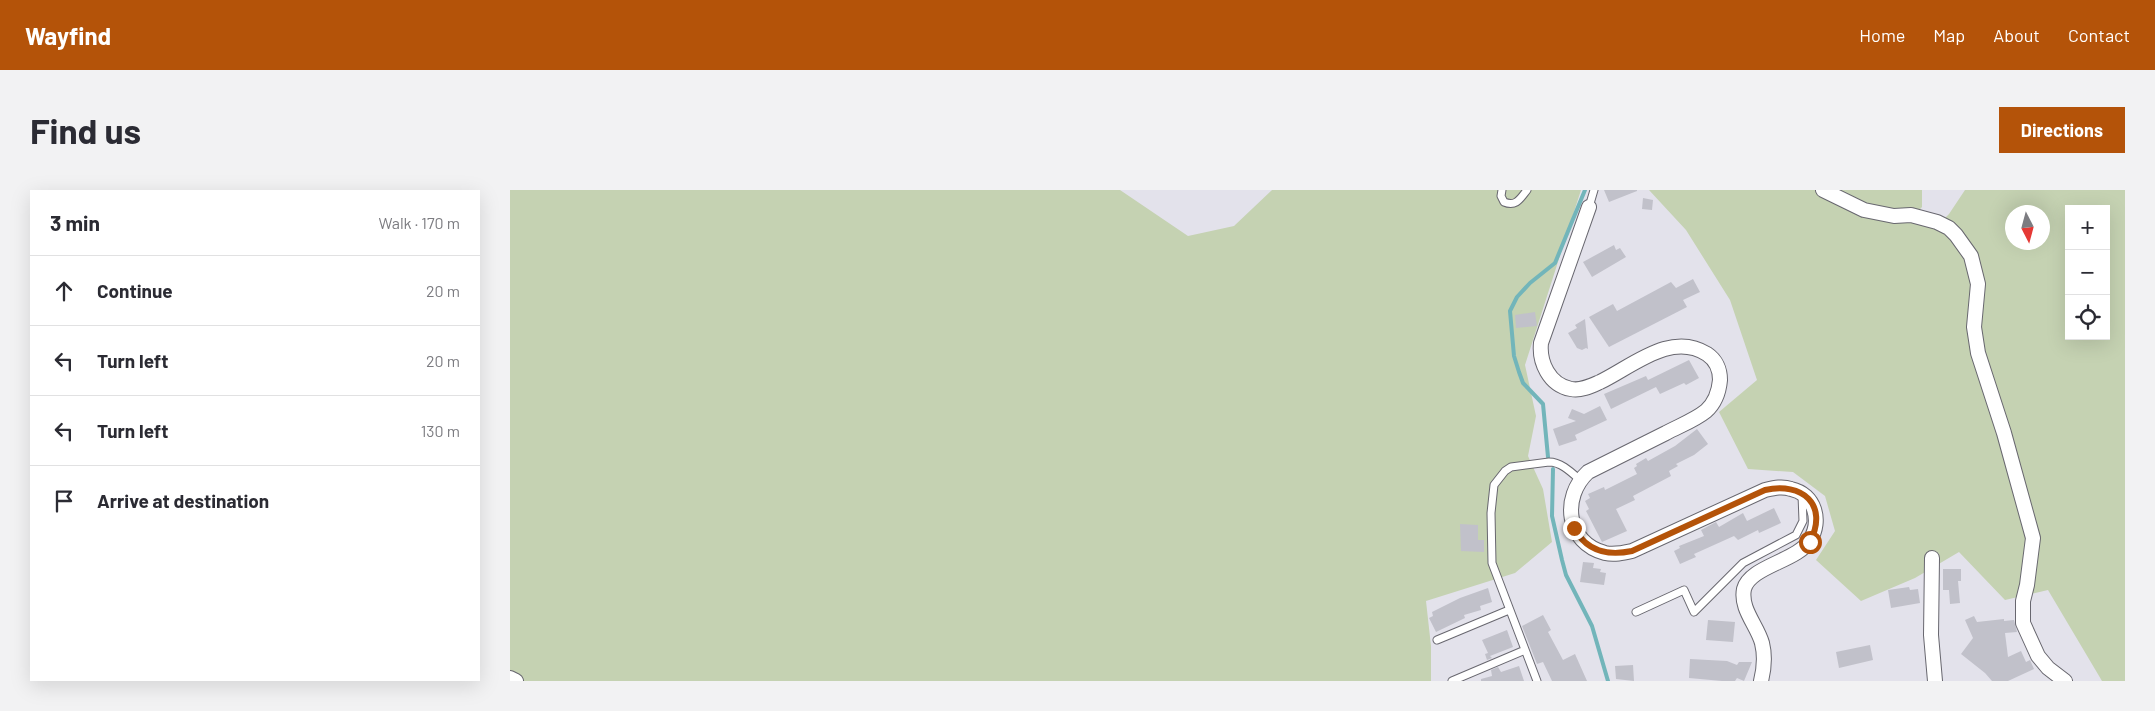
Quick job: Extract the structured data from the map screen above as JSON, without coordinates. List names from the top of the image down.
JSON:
{
  "north": "bottom",
  "page": {
    "header": "Wayfind",
    "nav": [
      "Home",
      "Map",
      "About",
      "Contact"
    ],
    "buttons": "Directions",
    "title": "Find us",
    "heading": ["3 min", "Walk · 170 m"],
    "map_buttons": ["+", "−"],
    "list": [
      ["Continue", "20 m"],
      ["Turn left", "20 m"],
      ["Turn left", "130 m"],
      "Arrive at destination"
    ]
  }
}
